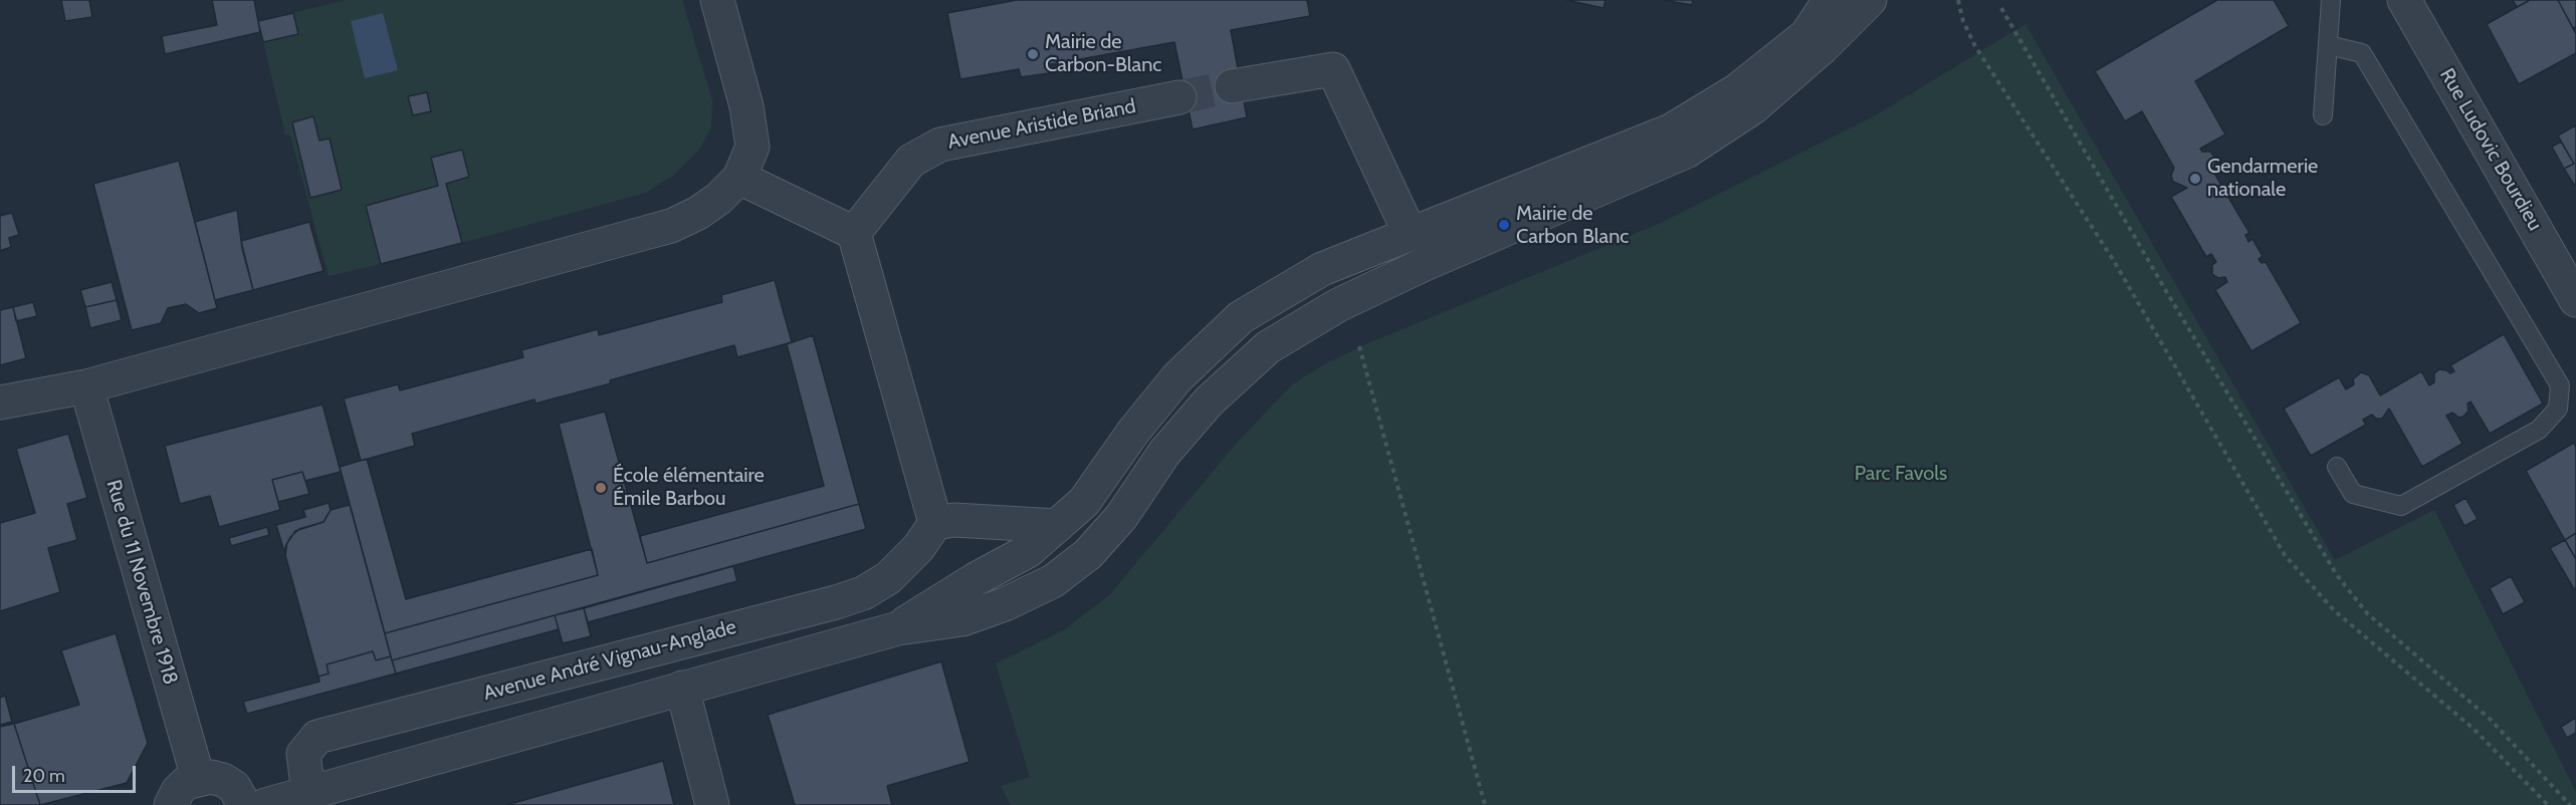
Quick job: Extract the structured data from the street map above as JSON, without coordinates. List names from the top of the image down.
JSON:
{
  "streets": {
    "street": [
      "Avenue Aristide Briand",
      "Rue Ludovic Bourdieu",
      "Rue du 11 Novembre 1918",
      "Avenue André Vignau-Anglade"
    ]
  },
  "parks": ["Parc Favols"],
  "places": [
    "Mairie de Carbon-Blanc",
    "Gendarmerie nationale",
    "Mairie de Carbon Blanc",
    "École élémentaire Émile Barbou"
  ],
  "scale_bar": "20 m"
}
